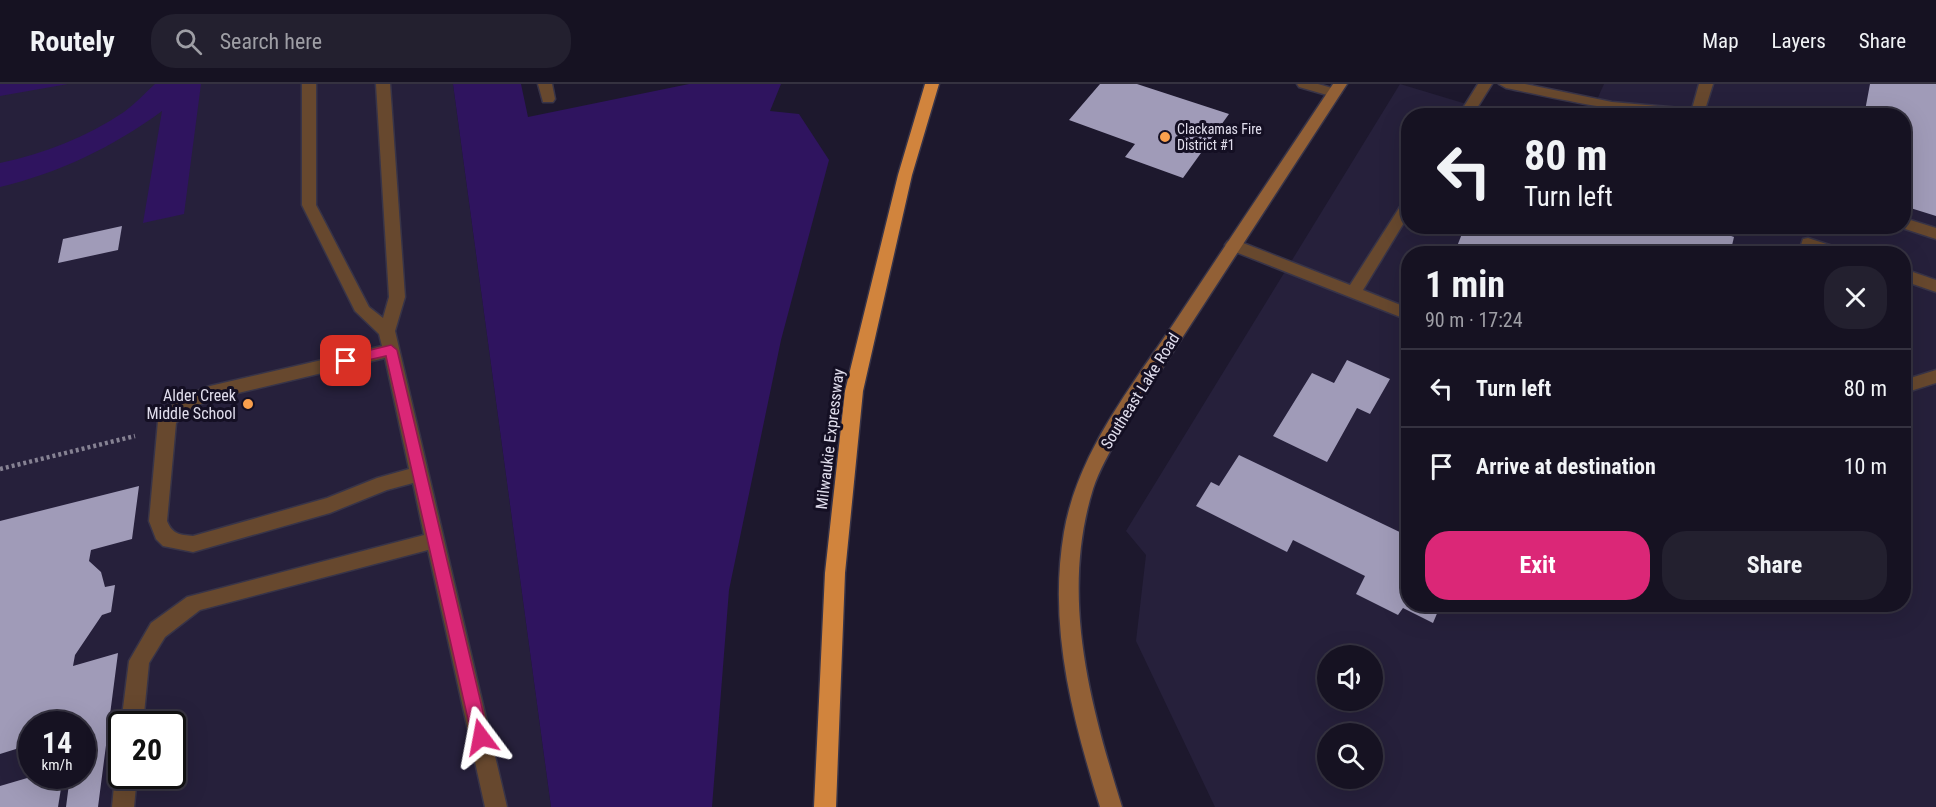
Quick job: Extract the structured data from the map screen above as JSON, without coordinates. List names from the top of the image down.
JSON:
{
  "streets": {
    "highway": ["Milwaukie Expressway"],
    "street": ["Southeast Lake Road"]
  },
  "places": ["Clackamas Fire District #1", "Alder Creek Middle School"],
  "page": {
    "header": "Routely",
    "search": "Search here",
    "nav": ["Map", "Layers", "Share"],
    "turn": ["80 m", "Turn left"],
    "heading": ["1 min", "90 m · 17:24"],
    "list": [
      {
        "name": "Turn left",
        "value": "80 m"
      },
      {
        "name": "Arrive at destination",
        "value": "10 m"
      }
    ],
    "buttons": ["Exit", "Share"],
    "speed": "14 km/h",
    "limit": "20"
  }
}
